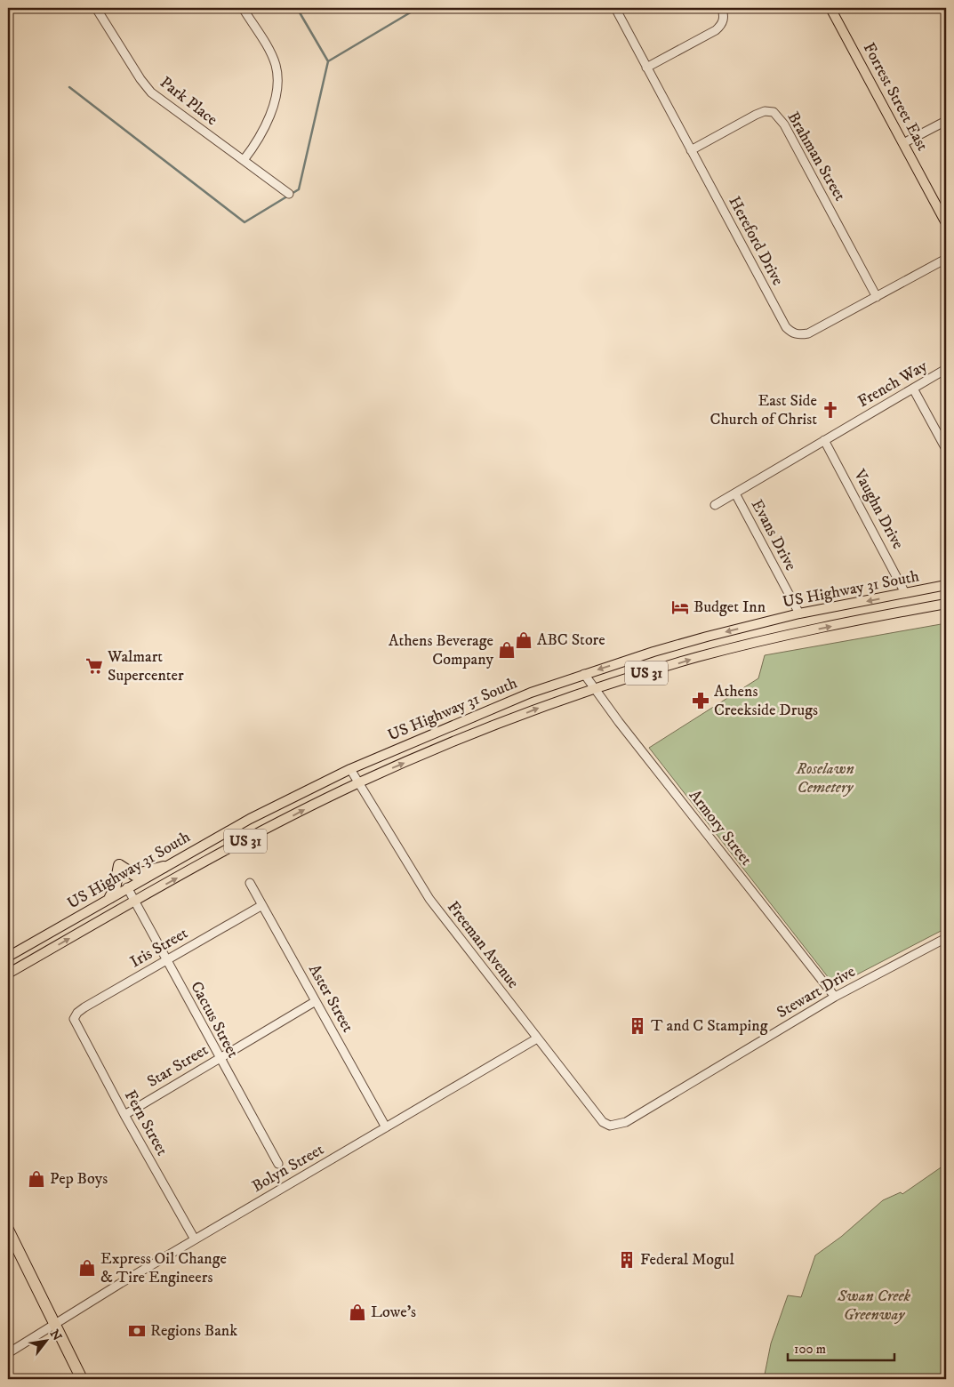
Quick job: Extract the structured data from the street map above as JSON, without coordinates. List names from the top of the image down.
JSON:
{
  "streets": {
    "main road": ["Forrest Street East", "US Highway 31 South", "US 31"],
    "street": [
      "Park Place",
      "Brahman Street",
      "Hereford Drive",
      "French Way",
      "Vaughn Drive",
      "Evans Drive",
      "Armory Street",
      "Freeman Avenue",
      "Iris Street",
      "Stewart Drive",
      "Aster Street",
      "Cactus Street",
      "Star Street",
      "Fern Street",
      "Bolyn Street"
    ]
  },
  "crossings": [
    ["Brahman Street", "Hereford Drive"],
    ["French Way", "Vaughn Drive"],
    ["French Way", "Evans Drive"],
    ["Vaughn Drive", "US Highway 31 South"],
    ["Evans Drive", "US Highway 31 South"],
    ["US Highway 31 South", "Armory Street"],
    ["US Highway 31 South", "Freeman Avenue"],
    ["US Highway 31 South", "Cactus Street"],
    ["Armory Street", "Stewart Drive"],
    ["Freeman Avenue", "Stewart Drive"],
    ["Freeman Avenue", "Bolyn Street"],
    ["Iris Street", "Aster Street"],
    ["Iris Street", "Cactus Street"],
    ["Iris Street", "Fern Street"],
    ["Aster Street", "Star Street"],
    ["Aster Street", "Bolyn Street"],
    ["Cactus Street", "Star Street"],
    ["Star Street", "Fern Street"],
    ["Fern Street", "Bolyn Street"]
  ],
  "parks": ["Roselawn Cemetery", "Swan Creek Greenway"],
  "places": {
    "church": ["East Side Church of Christ"],
    "hotel": ["Budget Inn"],
    "shop": [
      "ABC Store",
      "Athens Beverage Company",
      "Pep Boys",
      "Express Oil Change & Tire Engineers",
      "Lowe's"
    ],
    "supermarket": ["Walmart Supercenter"],
    "pharmacy": ["Athens Creekside Drugs"],
    "building": ["T and C Stamping", "Federal Mogul"],
    "bank": ["Regions Bank"]
  },
  "scale_bar": "100 m",
  "north": "top right"
}
